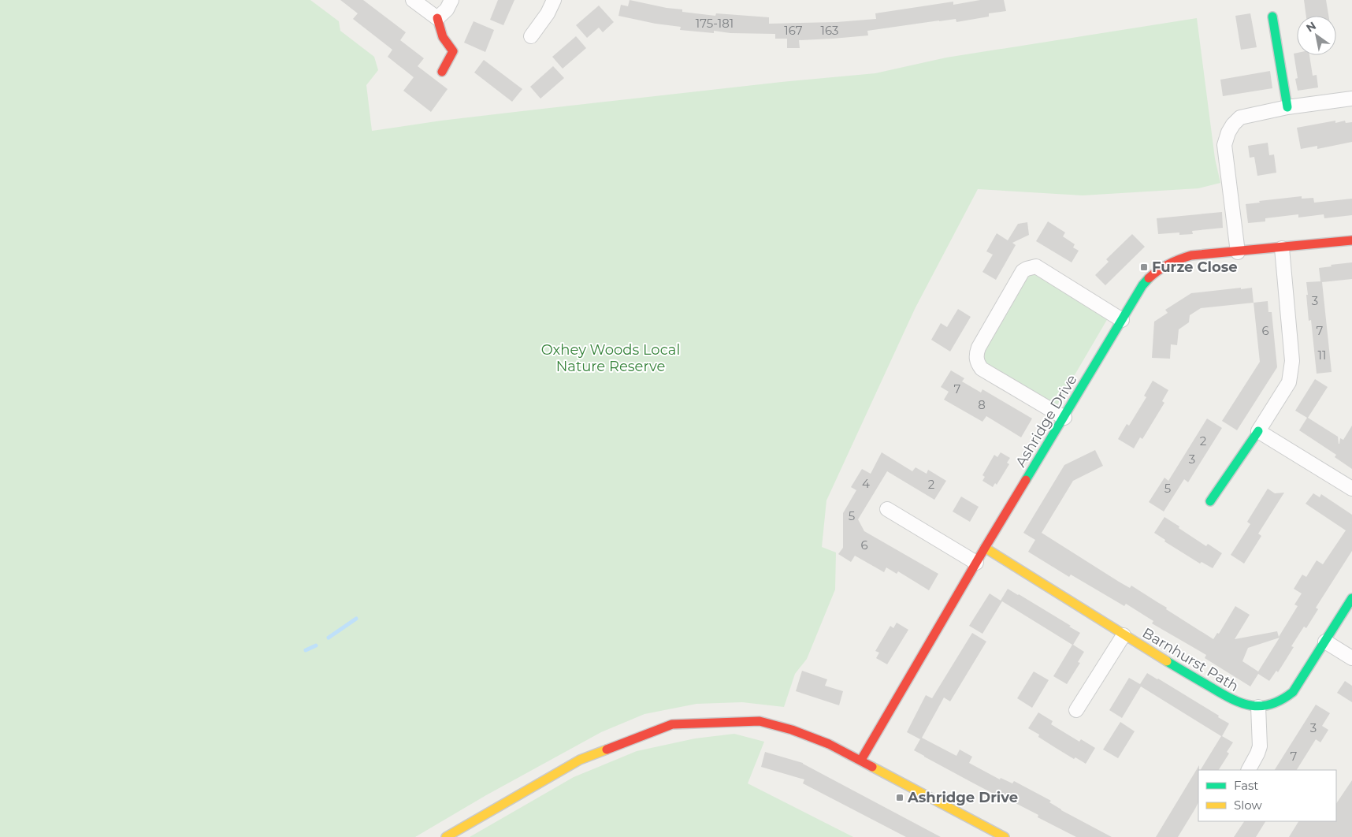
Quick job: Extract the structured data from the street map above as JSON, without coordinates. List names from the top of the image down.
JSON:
{
  "streets": {
    "street": ["Ashridge Drive", "Barnhurst Path"]
  },
  "crossings": [
    ["Ashridge Drive", "Barnhurst Path"]
  ],
  "parks": ["Oxhey Woods Local Nature Reserve"],
  "places": {
    "transit": ["Furze Close", "Ashridge Drive"]
  },
  "house_numbers": [
    "175-181",
    "167",
    "163",
    "3",
    "6",
    "7",
    "11",
    "7",
    "8",
    "2",
    "3",
    "4",
    "2",
    "5",
    "5",
    "6",
    "3",
    "7"
  ],
  "legend": ["Fast", "Slow"],
  "north": "top left"
}
